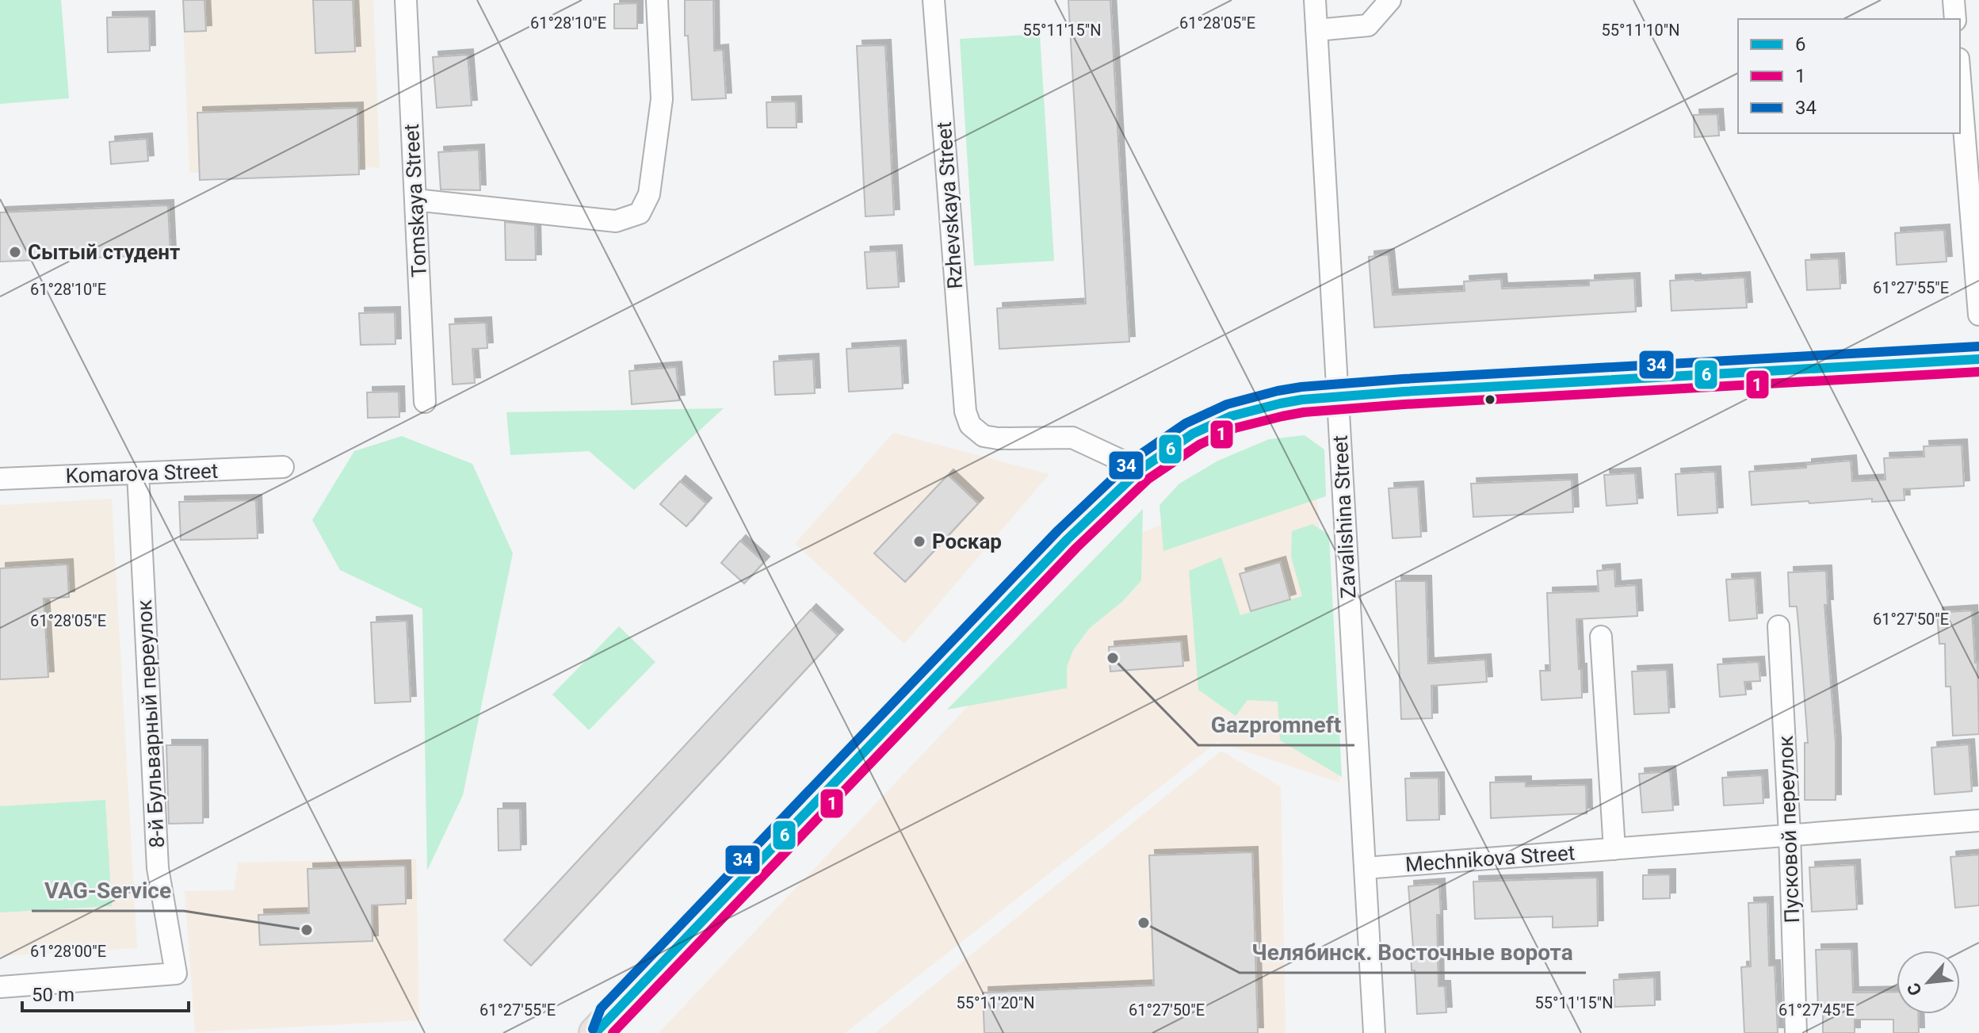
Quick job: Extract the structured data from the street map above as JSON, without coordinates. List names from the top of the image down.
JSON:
{
  "streets": {
    "street": [
      "Tomskaya Street",
      "Rzhevskaya Street",
      "Komarova Street",
      "Zavalishina Street",
      "8-й Бульварный переулок",
      "Пусковой переулок",
      "Mechnikova Street"
    ]
  },
  "crossings": [
    ["Komarova Street", "8-й Бульварный переулок"],
    ["Zavalishina Street", "Mechnikova Street"],
    ["Пусковой переулок", "Mechnikova Street"]
  ],
  "places": [
    "Сытый студент",
    "Роскар",
    "Gazpromneft",
    "Челябинск. Восточные ворота",
    "VAG-Service"
  ],
  "lines": ["transit line 34", "transit line 6", "transit line 1"],
  "legend": ["6", "1", "34"],
  "scale_bar": "50 m",
  "north": "bottom left",
  "coordinates": [
    "61°28'10\"E",
    "61°28'05\"E",
    "55°11'15\"N",
    "55°11'10\"N",
    "61°27'55\"E",
    "61°27'50\"E",
    "61°28'00\"E",
    "55°11'20\"N",
    "61°27'45\"E"
  ]
}
